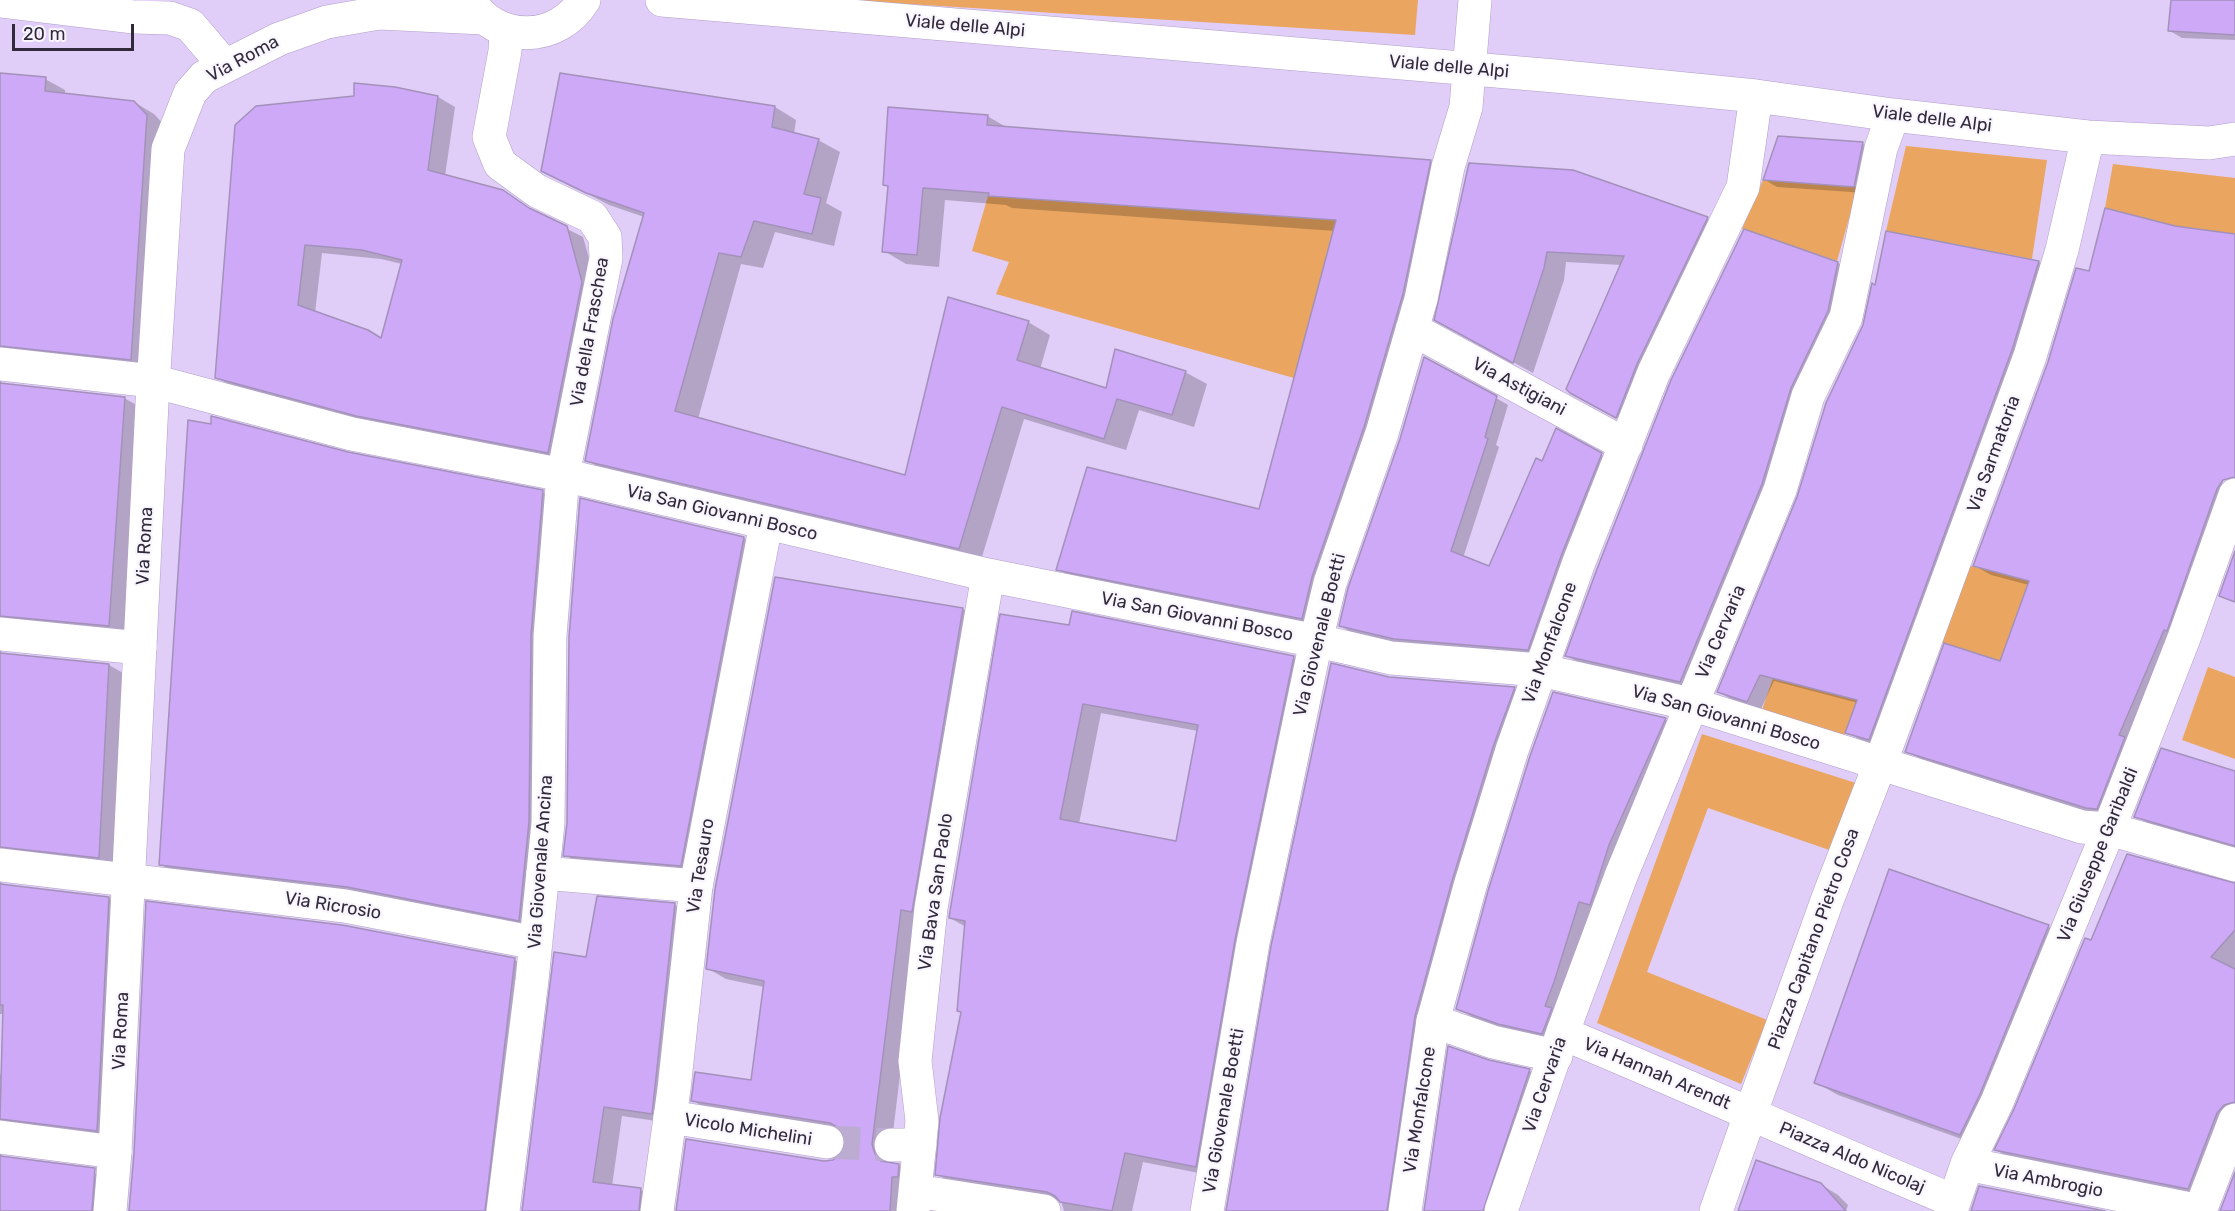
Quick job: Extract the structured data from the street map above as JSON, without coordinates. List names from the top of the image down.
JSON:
{
  "streets": {
    "street": [
      "Viale delle Alpi",
      "Via Roma",
      "Via della Fraschea",
      "Via Astigiani",
      "Via Sarmatoria",
      "Via San Giovanni Bosco",
      "Via Cervaria",
      "Via Giovenale Boetti",
      "Via Monfalcone",
      "Via Giuseppe Garibaldi",
      "Via Giovenale Ancina",
      "Via Tesauro",
      "Via Bava San Paolo",
      "Via Ricrosio",
      "Piazza Capitano Pietro Cosa",
      "Via Hannah Arendt",
      "Vicolo Michelini",
      "Piazza Aldo Nicolaj",
      "Via Ambrogio"
    ]
  },
  "crossings": [
    ["Viale delle Alpi", "Via Sarmatoria"],
    ["Viale delle Alpi", "Via Cervaria"],
    ["Viale delle Alpi", "Via Giovenale Boetti"],
    ["Viale delle Alpi", "Via Monfalcone"],
    ["Via Roma", "Via della Fraschea"],
    ["Via Roma", "Via San Giovanni Bosco"],
    ["Via Roma", "Via Ricrosio"],
    ["Via della Fraschea", "Via San Giovanni Bosco"],
    ["Via della Fraschea", "Via Giovenale Ancina"],
    ["Via Astigiani", "Via Giovenale Boetti"],
    ["Via Astigiani", "Via Monfalcone"],
    ["Via Sarmatoria", "Via San Giovanni Bosco"],
    ["Via Sarmatoria", "Piazza Capitano Pietro Cosa"],
    ["Via San Giovanni Bosco", "Via Cervaria"],
    ["Via San Giovanni Bosco", "Via Giovenale Boetti"],
    ["Via San Giovanni Bosco", "Via Monfalcone"],
    ["Via San Giovanni Bosco", "Via Giuseppe Garibaldi"],
    ["Via San Giovanni Bosco", "Via Giovenale Ancina"],
    ["Via San Giovanni Bosco", "Via Tesauro"],
    ["Via San Giovanni Bosco", "Via Bava San Paolo"],
    ["Via San Giovanni Bosco", "Piazza Capitano Pietro Cosa"],
    ["Via Cervaria", "Via Hannah Arendt"],
    ["Via Giuseppe Garibaldi", "Piazza Aldo Nicolaj"],
    ["Via Giuseppe Garibaldi", "Via Ambrogio"],
    ["Via Giovenale Ancina", "Via Ricrosio"],
    ["Via Tesauro", "Vicolo Michelini"],
    ["Piazza Capitano Pietro Cosa", "Via Hannah Arendt"],
    ["Piazza Capitano Pietro Cosa", "Piazza Aldo Nicolaj"],
    ["Via Hannah Arendt", "Piazza Aldo Nicolaj"]
  ],
  "scale_bar": "20 m"
}
